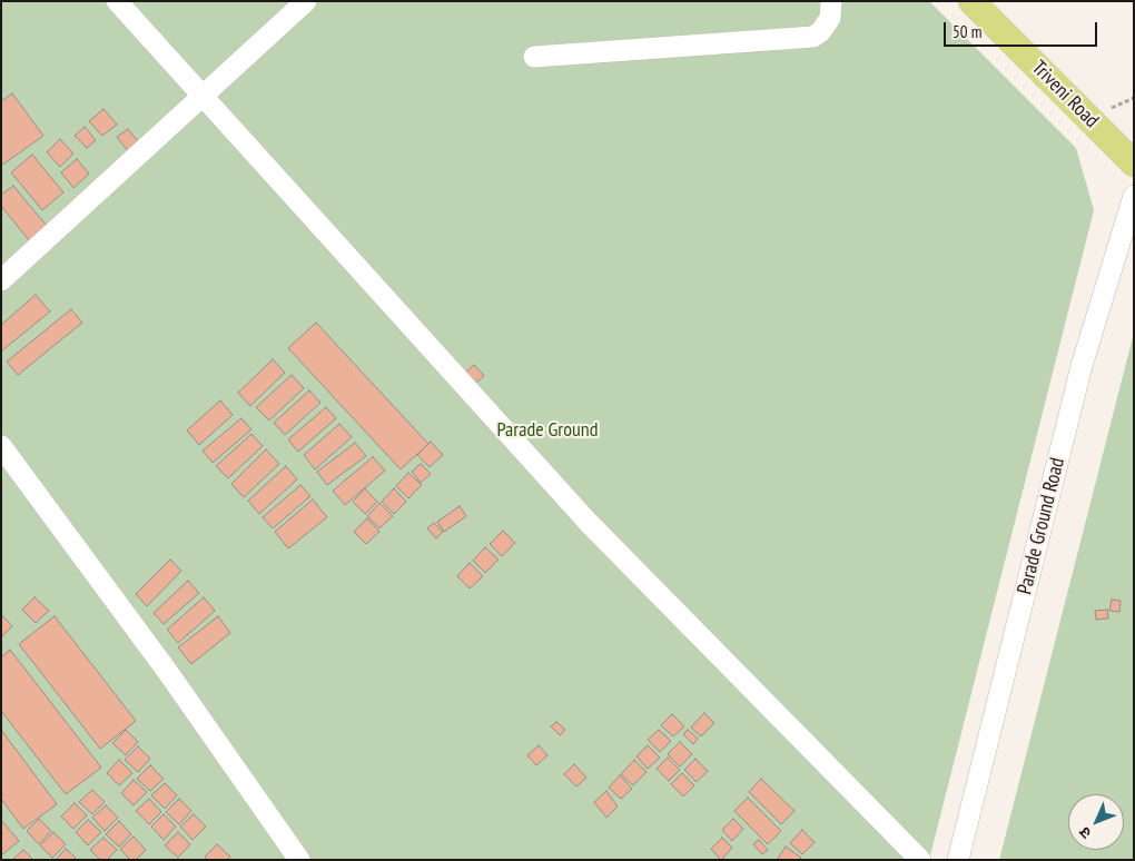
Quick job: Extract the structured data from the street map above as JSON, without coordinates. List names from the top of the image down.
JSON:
{
  "streets": {
    "main road": ["Triveni Road"],
    "street": ["Parade Ground Road"]
  },
  "parks": ["Parade Ground"],
  "scale_bar": "50 m",
  "north": "bottom left"
}
